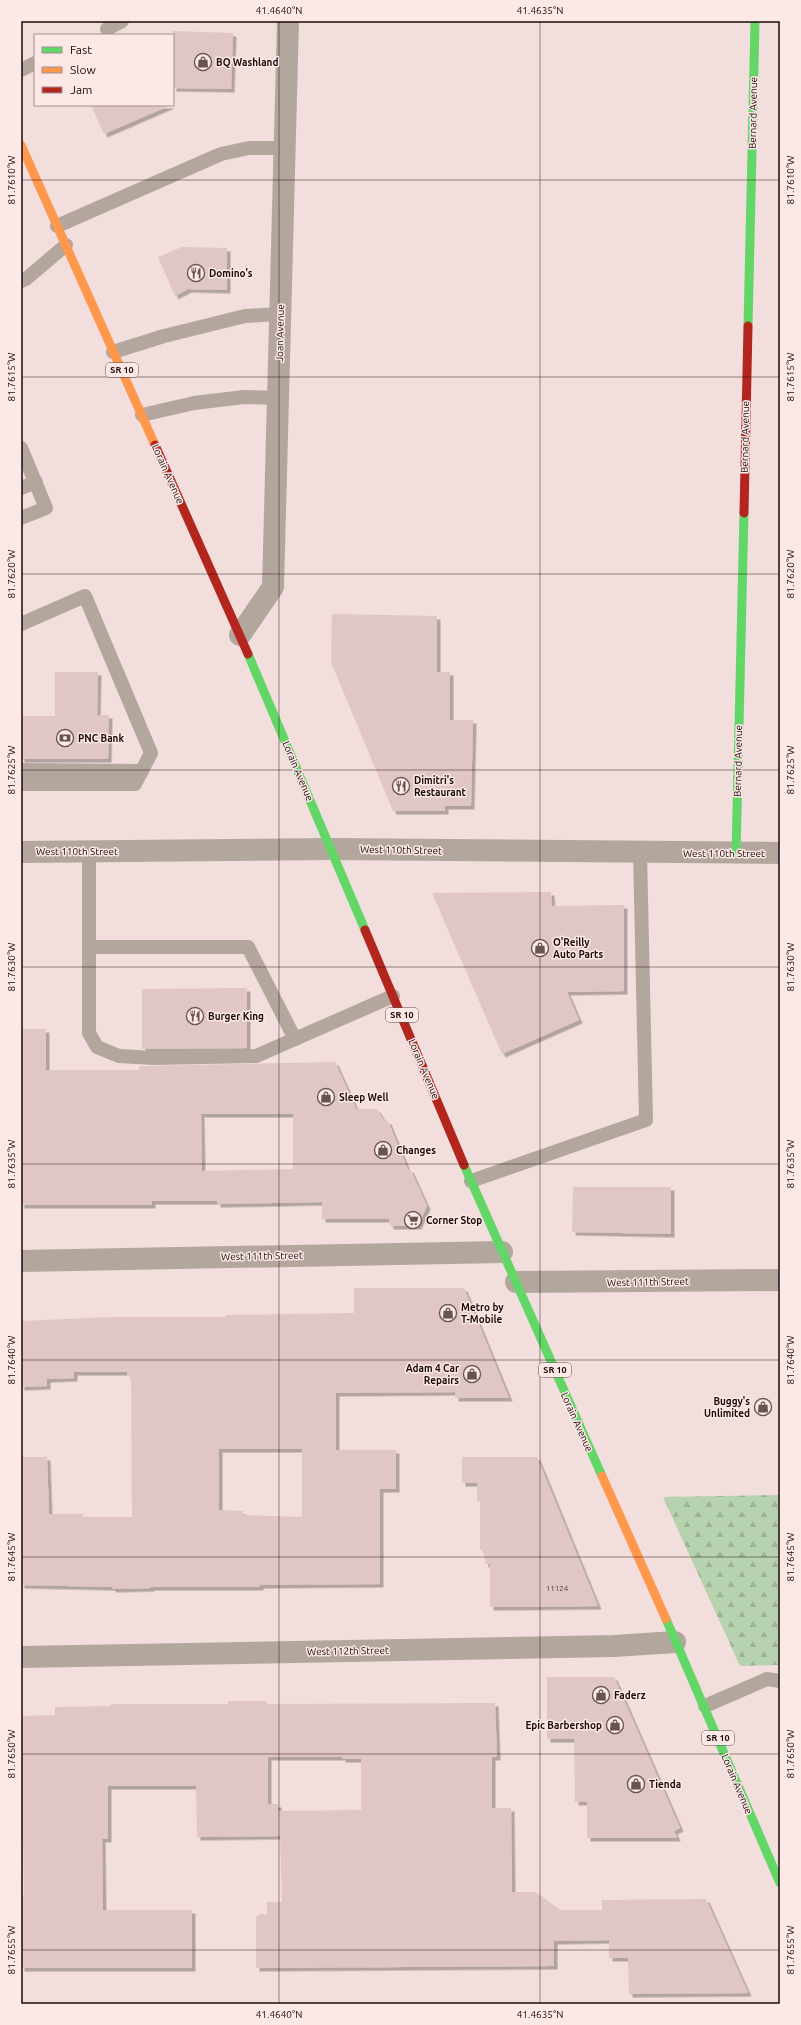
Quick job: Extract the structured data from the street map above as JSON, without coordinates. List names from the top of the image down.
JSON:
{
  "streets": {
    "main road": ["Bernard Avenue", "SR 10", "Lorain Avenue"],
    "street": [
      "Joan Avenue",
      "West 110th Street",
      "West 111th Street",
      "West 112th Street"
    ]
  },
  "crossings": [
    ["Bernard Avenue", "West 110th Street"],
    ["Joan Avenue", "Lorain Avenue"],
    ["Lorain Avenue", "West 110th Street"],
    ["Lorain Avenue", "West 111th Street"],
    ["Lorain Avenue", "West 112th Street"]
  ],
  "places": {
    "shop": [
      "BQ Washland",
      "O'Reilly Auto Parts",
      "Sleep Well",
      "Changes",
      "Metro by T-Mobile",
      "Adam 4 Car Repairs",
      "Buggy's Unlimited",
      "Faderz",
      "Epic Barbershop",
      "Tienda"
    ],
    "restaurant": ["Domino's", "Dimitri's Restaurant", "Burger King"],
    "bank": ["PNC Bank"],
    "supermarket": ["Corner Stop"]
  },
  "house_numbers": ["11124"],
  "legend": ["Fast", "Slow", "Jam"],
  "coordinates": [
    "41.4640°N",
    "41.4635°N",
    "81.7610°W",
    "81.7615°W",
    "81.7620°W",
    "81.7625°W",
    "81.7630°W",
    "81.7635°W",
    "81.7640°W",
    "81.7645°W",
    "81.7650°W",
    "81.7655°W"
  ]
}
